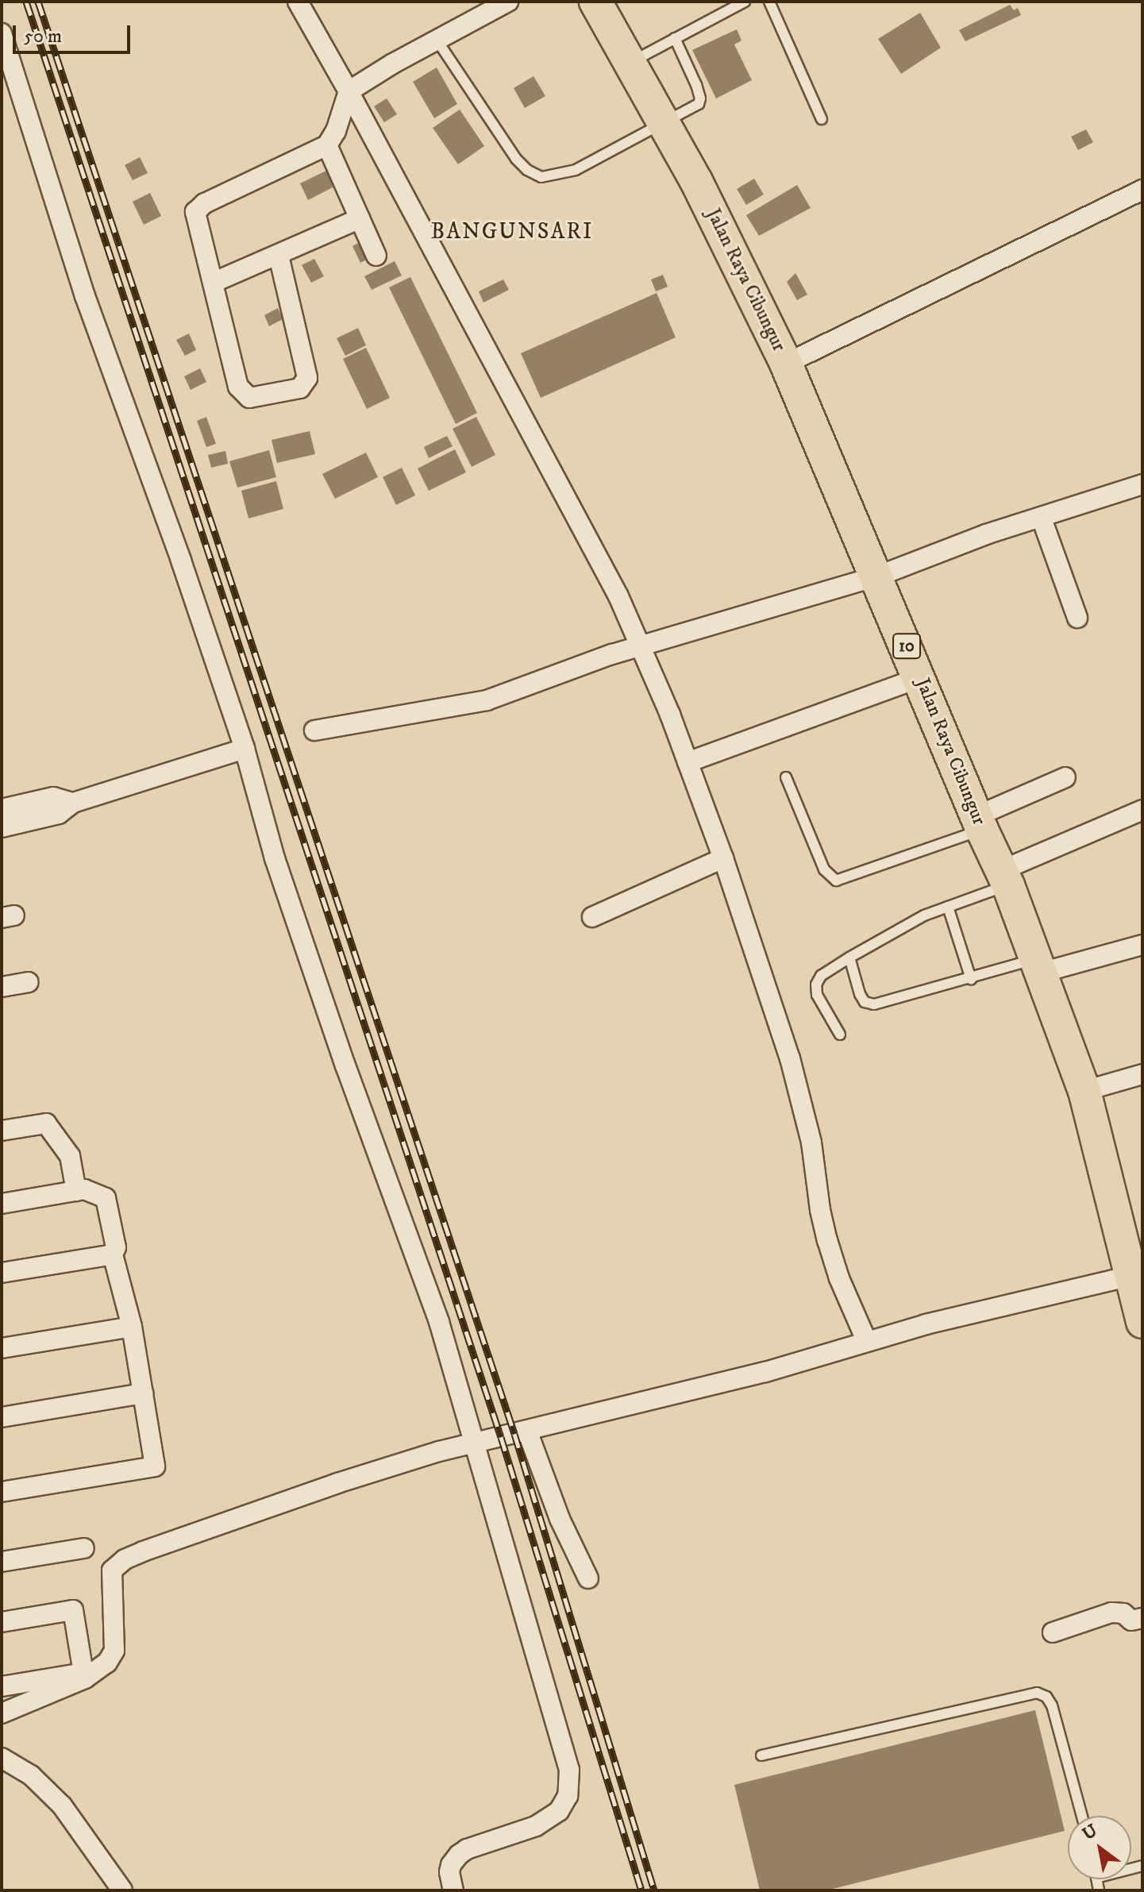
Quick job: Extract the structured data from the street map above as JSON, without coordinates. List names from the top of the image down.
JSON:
{
  "streets": {
    "highway": ["Jalan Raya Cibungur", "10"]
  },
  "districts": ["BANGUNSARI"],
  "scale_bar": "50 m",
  "north": "top left"
}
